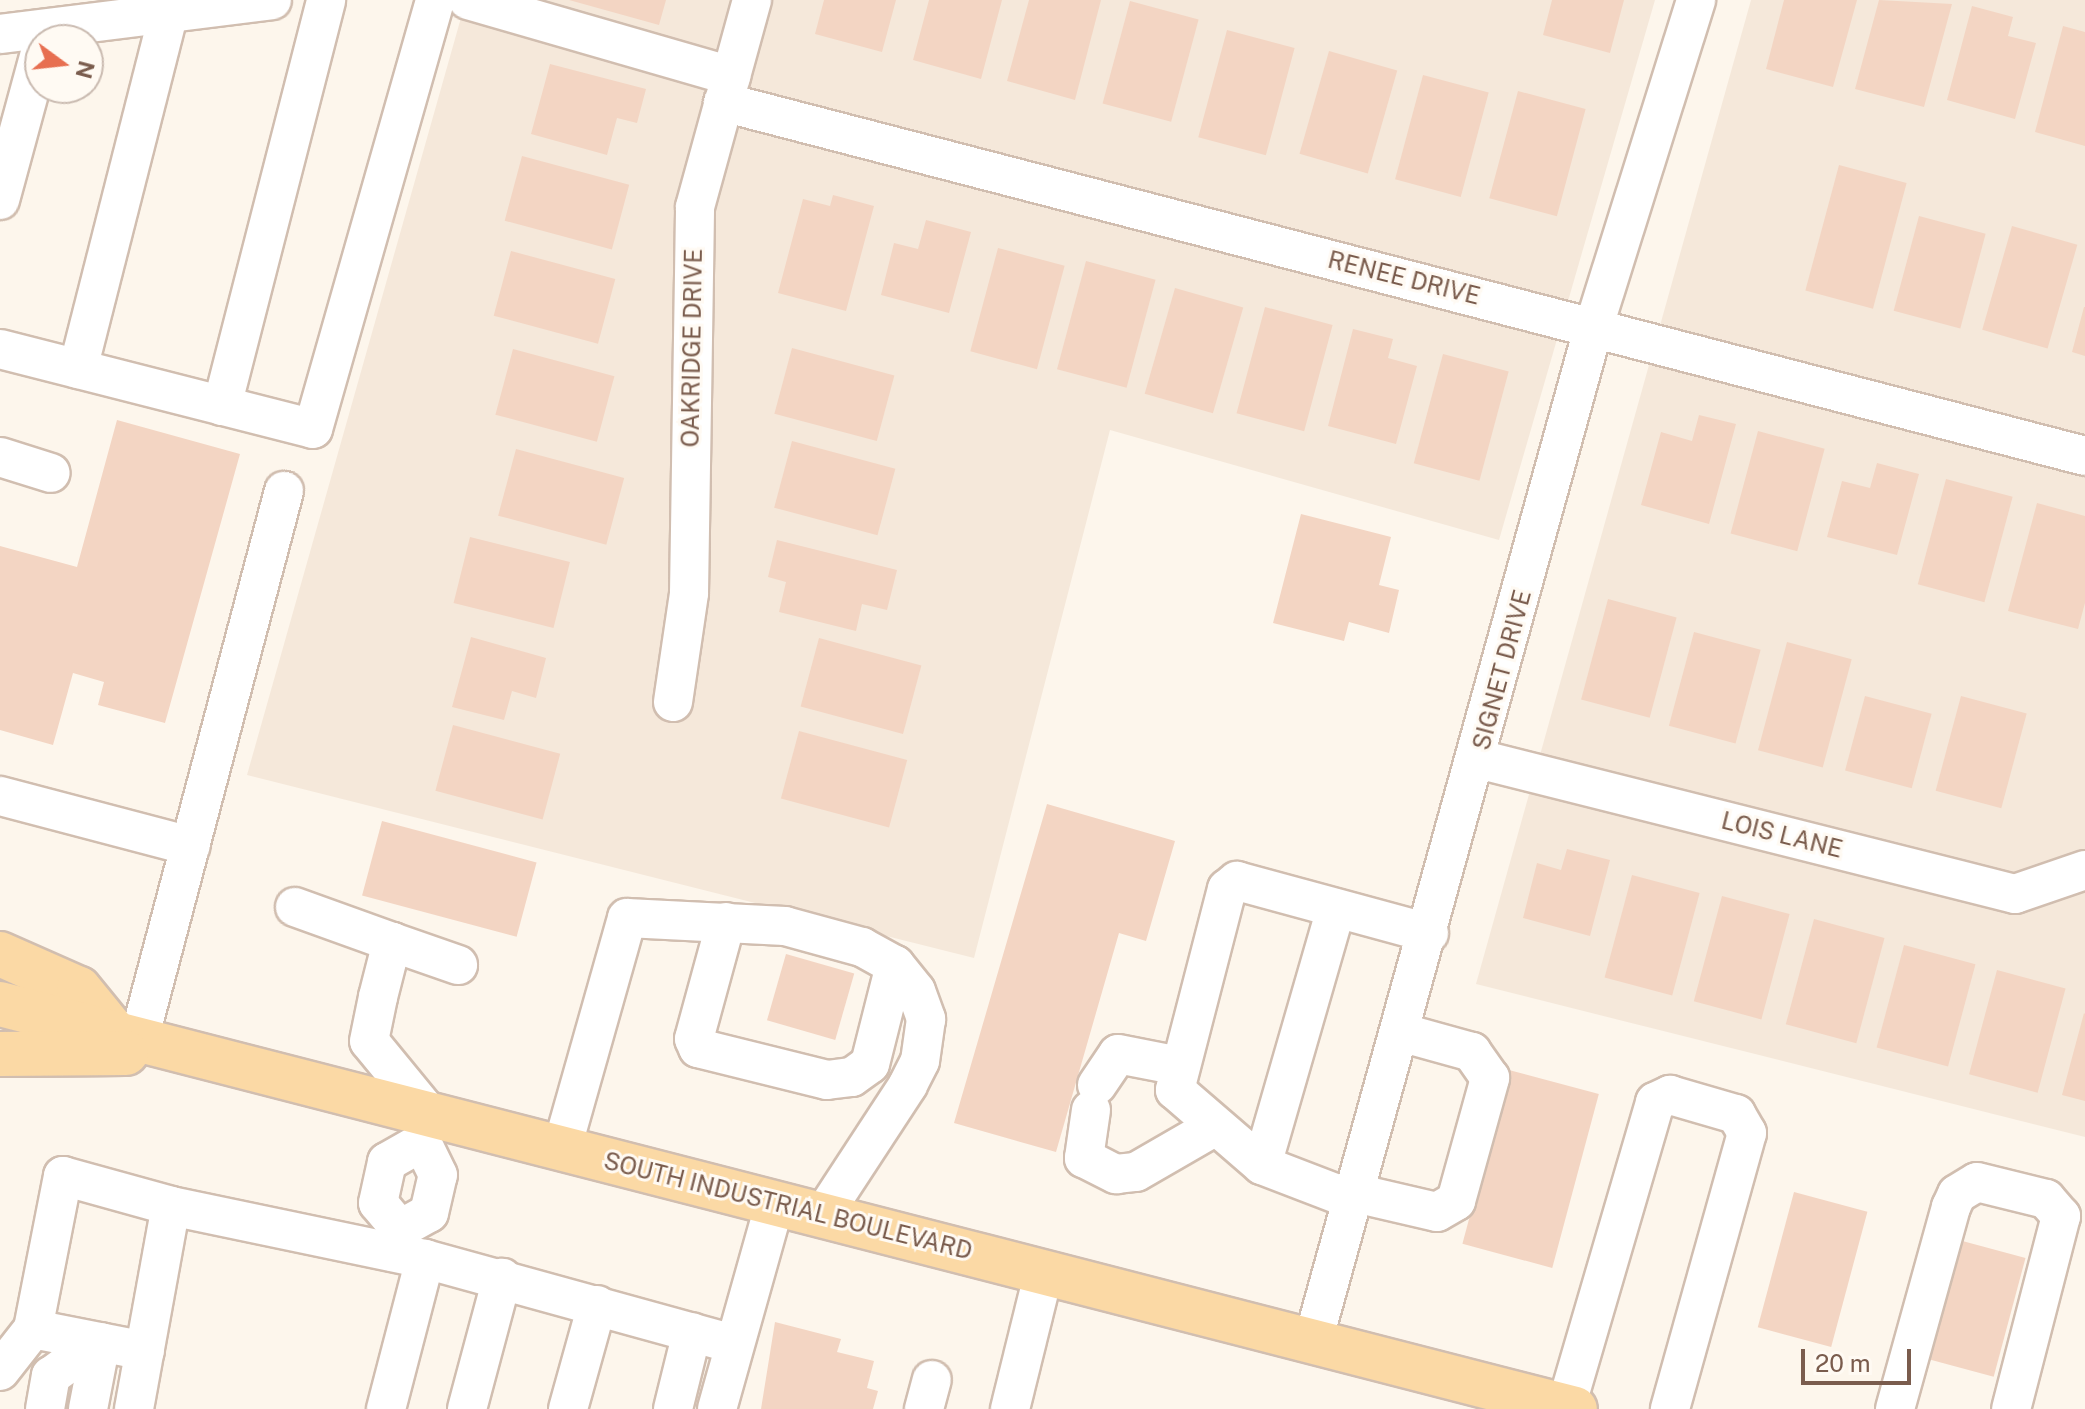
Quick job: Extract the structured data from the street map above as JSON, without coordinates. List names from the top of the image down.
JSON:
{
  "streets": {
    "main road": ["SOUTH INDUSTRIAL BOULEVARD"],
    "street": [
      "RENEE DRIVE",
      "OAKRIDGE DRIVE",
      "SIGNET DRIVE",
      "LOIS LANE"
    ]
  },
  "crossings": [
    ["RENEE DRIVE", "OAKRIDGE DRIVE"],
    ["RENEE DRIVE", "SIGNET DRIVE"],
    ["SIGNET DRIVE", "LOIS LANE"],
    ["SIGNET DRIVE", "SOUTH INDUSTRIAL BOULEVARD"]
  ],
  "scale_bar": "20 m",
  "north": "right"
}
